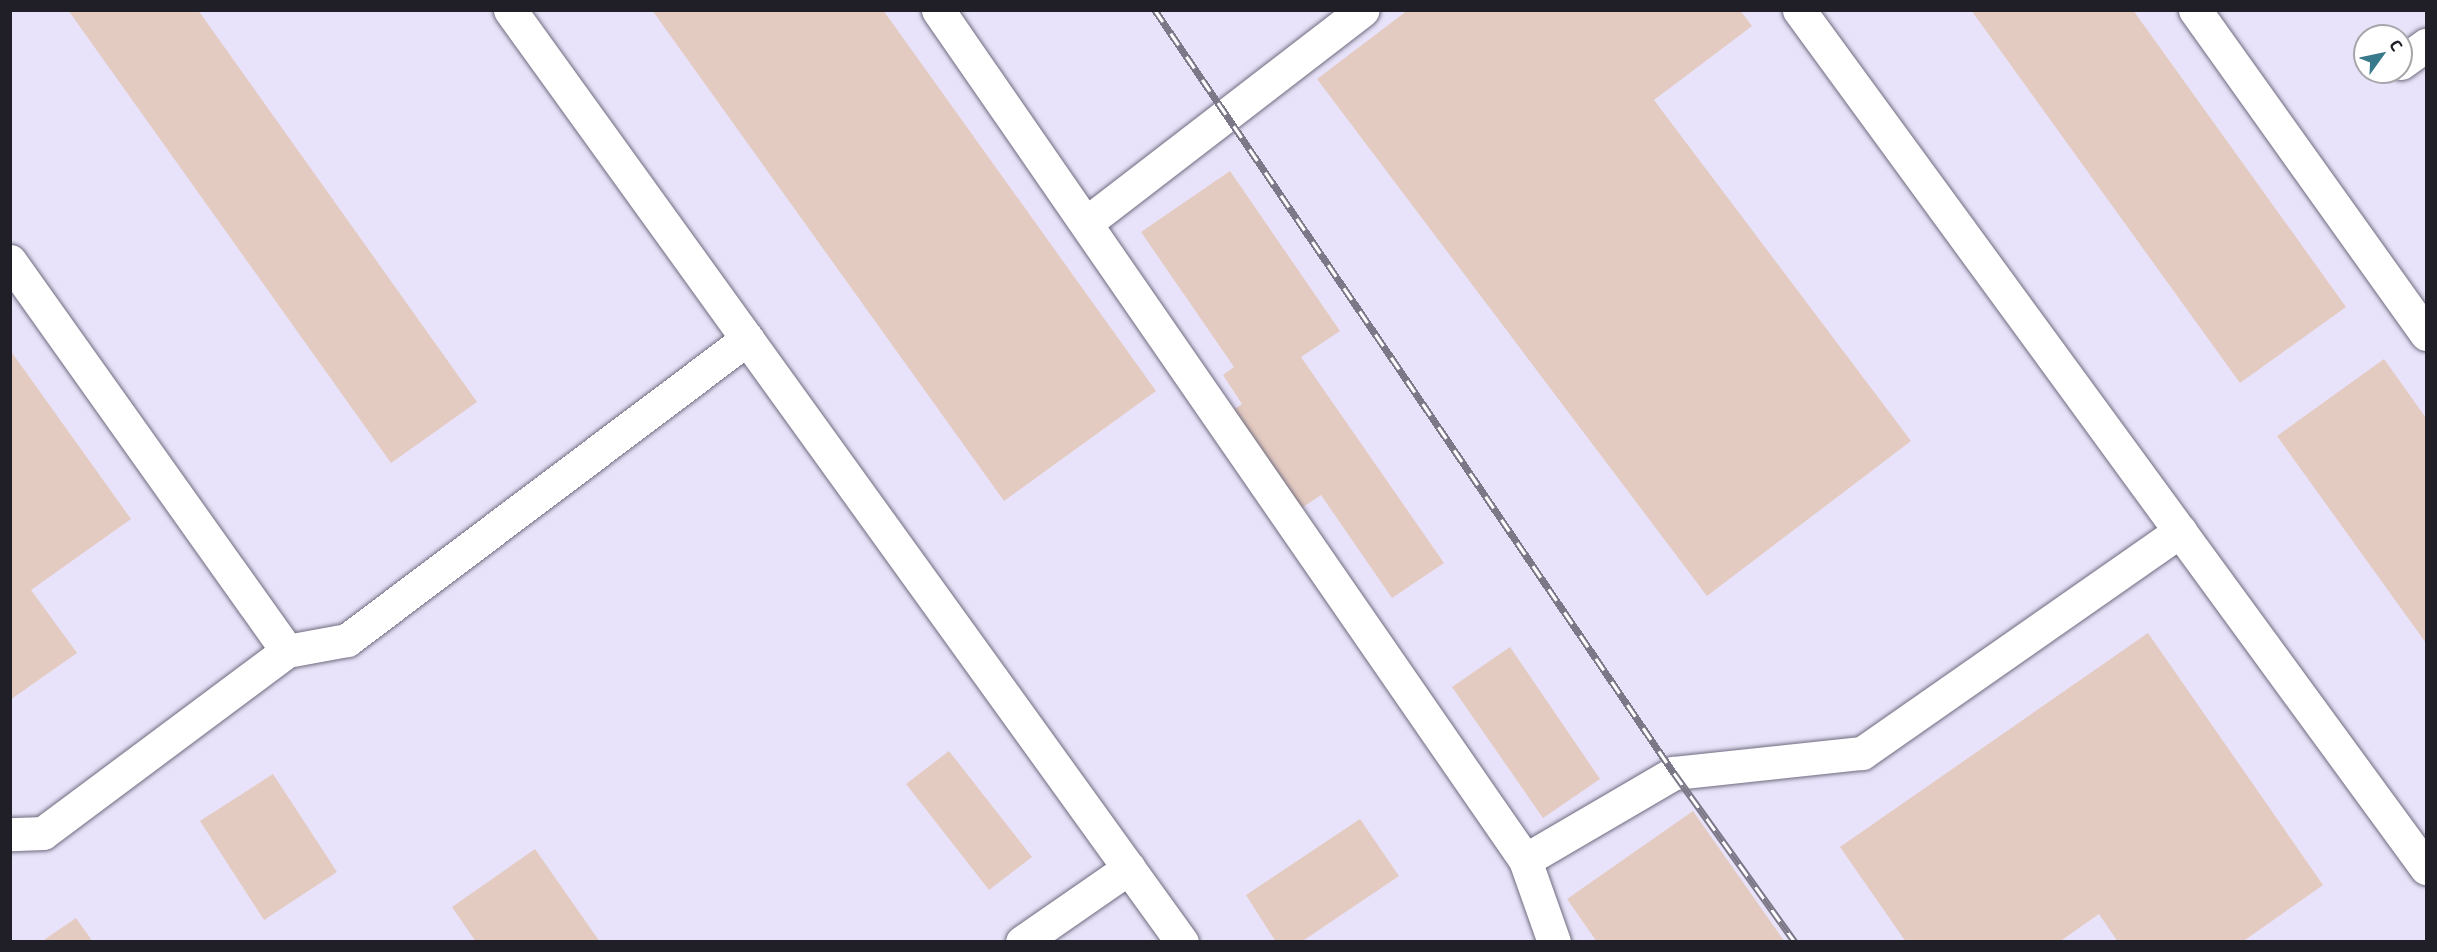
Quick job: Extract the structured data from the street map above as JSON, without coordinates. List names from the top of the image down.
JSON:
{
  "north": "top right"
}
